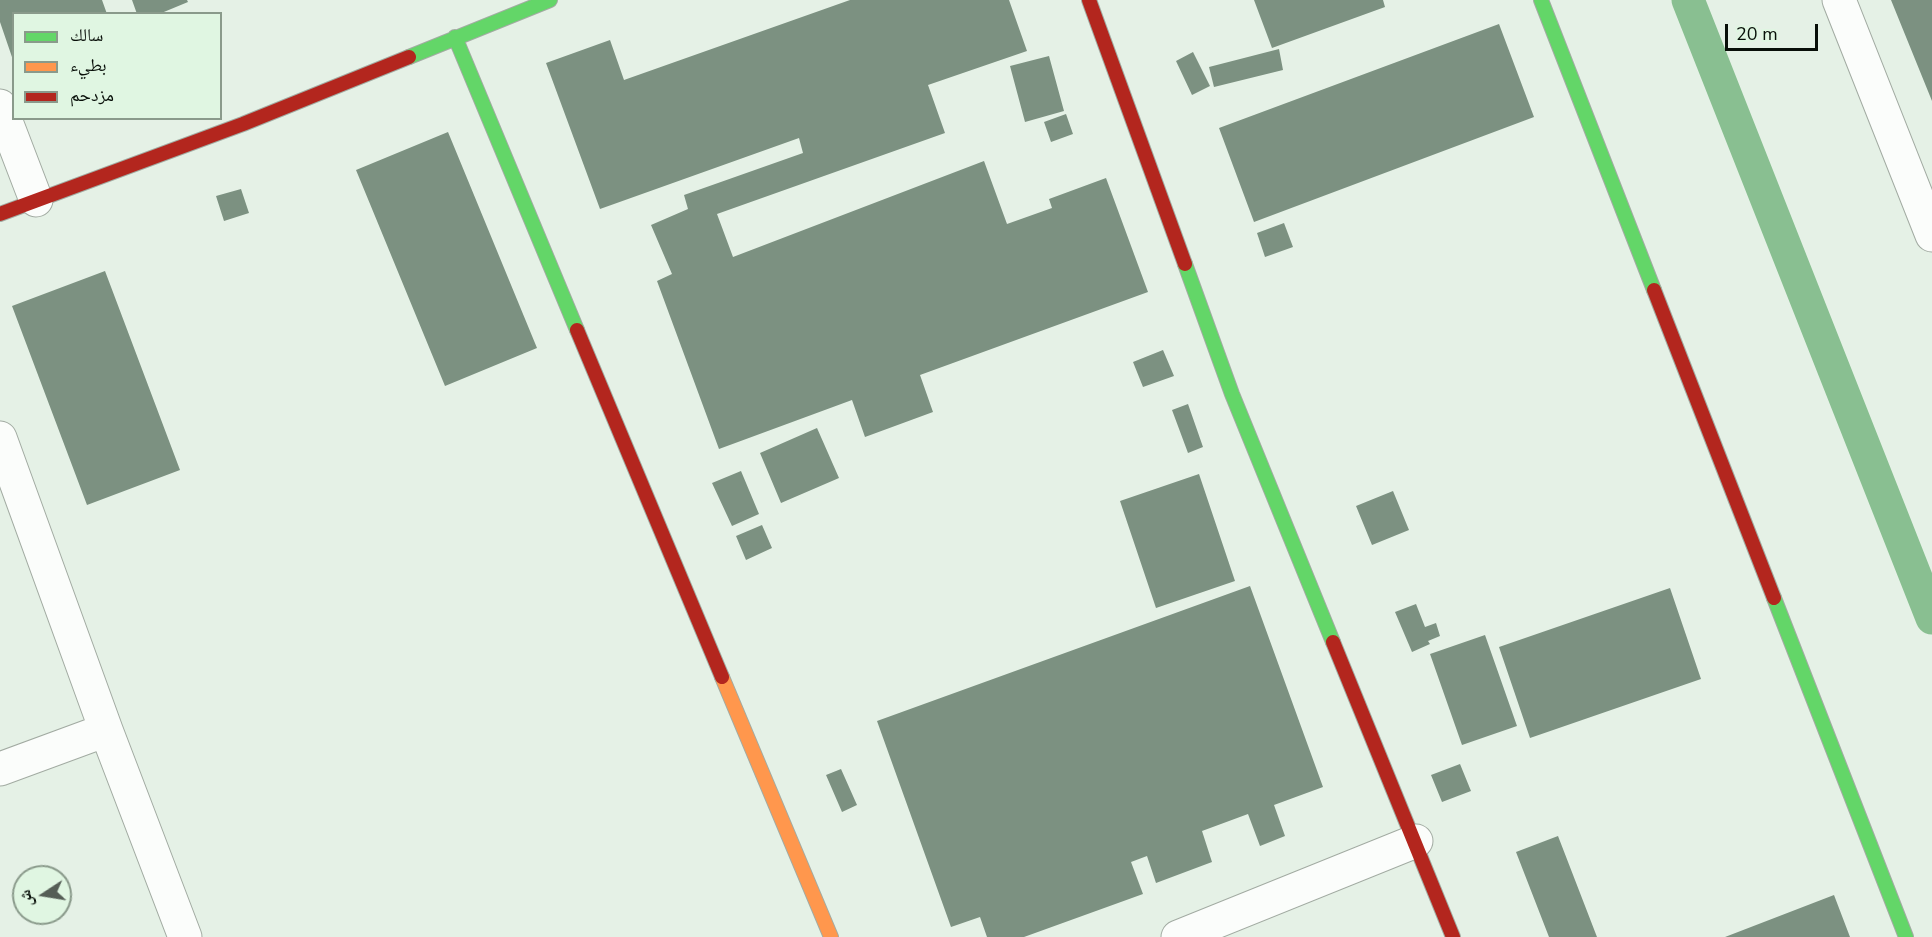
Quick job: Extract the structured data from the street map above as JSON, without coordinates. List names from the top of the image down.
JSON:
{
  "legend": ["سالك", "بطيء", "مزدحم"],
  "scale_bar": "20 m",
  "north": "left"
}
